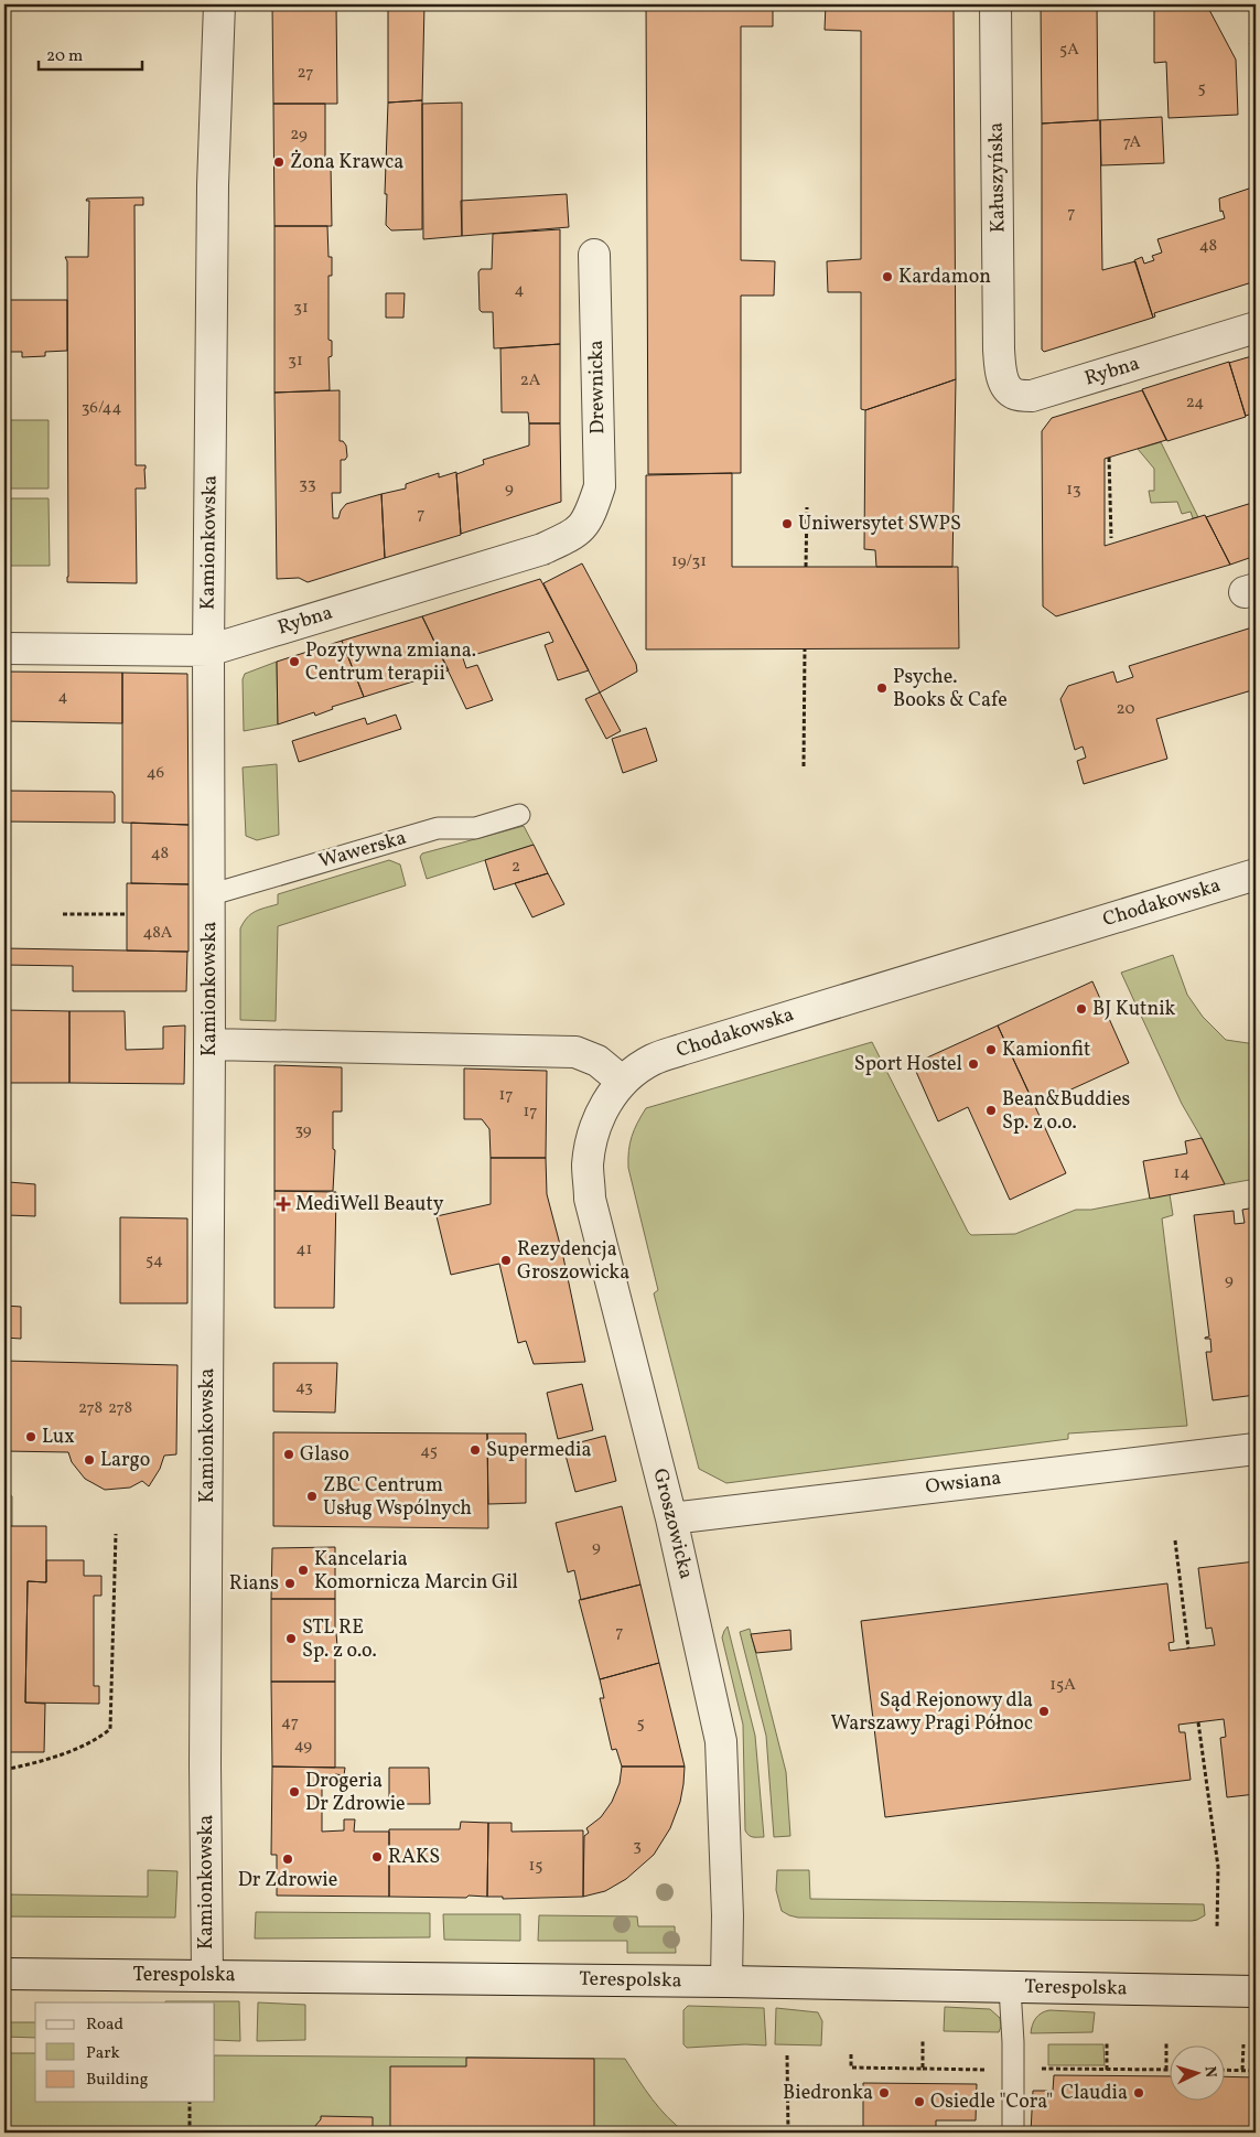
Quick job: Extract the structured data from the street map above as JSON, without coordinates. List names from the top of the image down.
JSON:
{
  "streets": {
    "street": [
      "Kałuszyńska",
      "Rybna",
      "Drewnicka",
      "Kamionkowska",
      "Chodakowska",
      "Owsiana",
      "Groszowicka",
      "Terespolska"
    ],
    "lane": ["Wawerska"]
  },
  "crossings": [
    ["Kałuszyńska", "Rybna"],
    ["Rybna", "Drewnicka"],
    ["Rybna", "Kamionkowska"],
    ["Kamionkowska", "Wawerska"],
    ["Kamionkowska", "Terespolska"],
    ["Chodakowska", "Groszowicka"],
    ["Owsiana", "Groszowicka"],
    ["Groszowicka", "Terespolska"]
  ],
  "places": {
    "other": [
      "Żona Krawca",
      "Kardamon",
      "Uniwersytet SWPS",
      "Pozytywna zmiana. Centrum terapii",
      "Psyche. Books & Cafe",
      "BJ Kutnik",
      "Kamionfit",
      "Sport Hostel",
      "Bean&Buddies Sp. z o.o.",
      "Rezydencja Groszowicka",
      "Lux",
      "Supermedia",
      "Glaso",
      "Largo",
      "ZBC Centrum Usług Wspólnych",
      "Kancelaria Komornicza Marcin Gil",
      "Rians",
      "STL RE Sp. z o.o.",
      "Sąd Rejonowy dla Warszawy Pragi Północ",
      "Drogeria Dr Zdrowie",
      "RAKS",
      "Dr Zdrowie",
      "Biedronka",
      "Claudia",
      "Osiedle \"Cora\""
    ],
    "health": ["MediWell Beauty"]
  },
  "house_numbers": [
    "5A",
    "27",
    "5",
    "29",
    "7A",
    "7",
    "48",
    "4",
    "31",
    "31",
    "2A",
    "24",
    "36/44",
    "33",
    "9",
    "13",
    "7",
    "19/31",
    "4",
    "20",
    "46",
    "48",
    "2",
    "48A",
    "17",
    "17",
    "39",
    "14",
    "41",
    "54",
    "9",
    "43",
    "278",
    "278",
    "45",
    "9",
    "7",
    "15A",
    "47",
    "5",
    "49",
    "3",
    "15"
  ],
  "legend": ["Road", "Park", "Building"],
  "scale_bar": "20 m",
  "north": "right"
}
